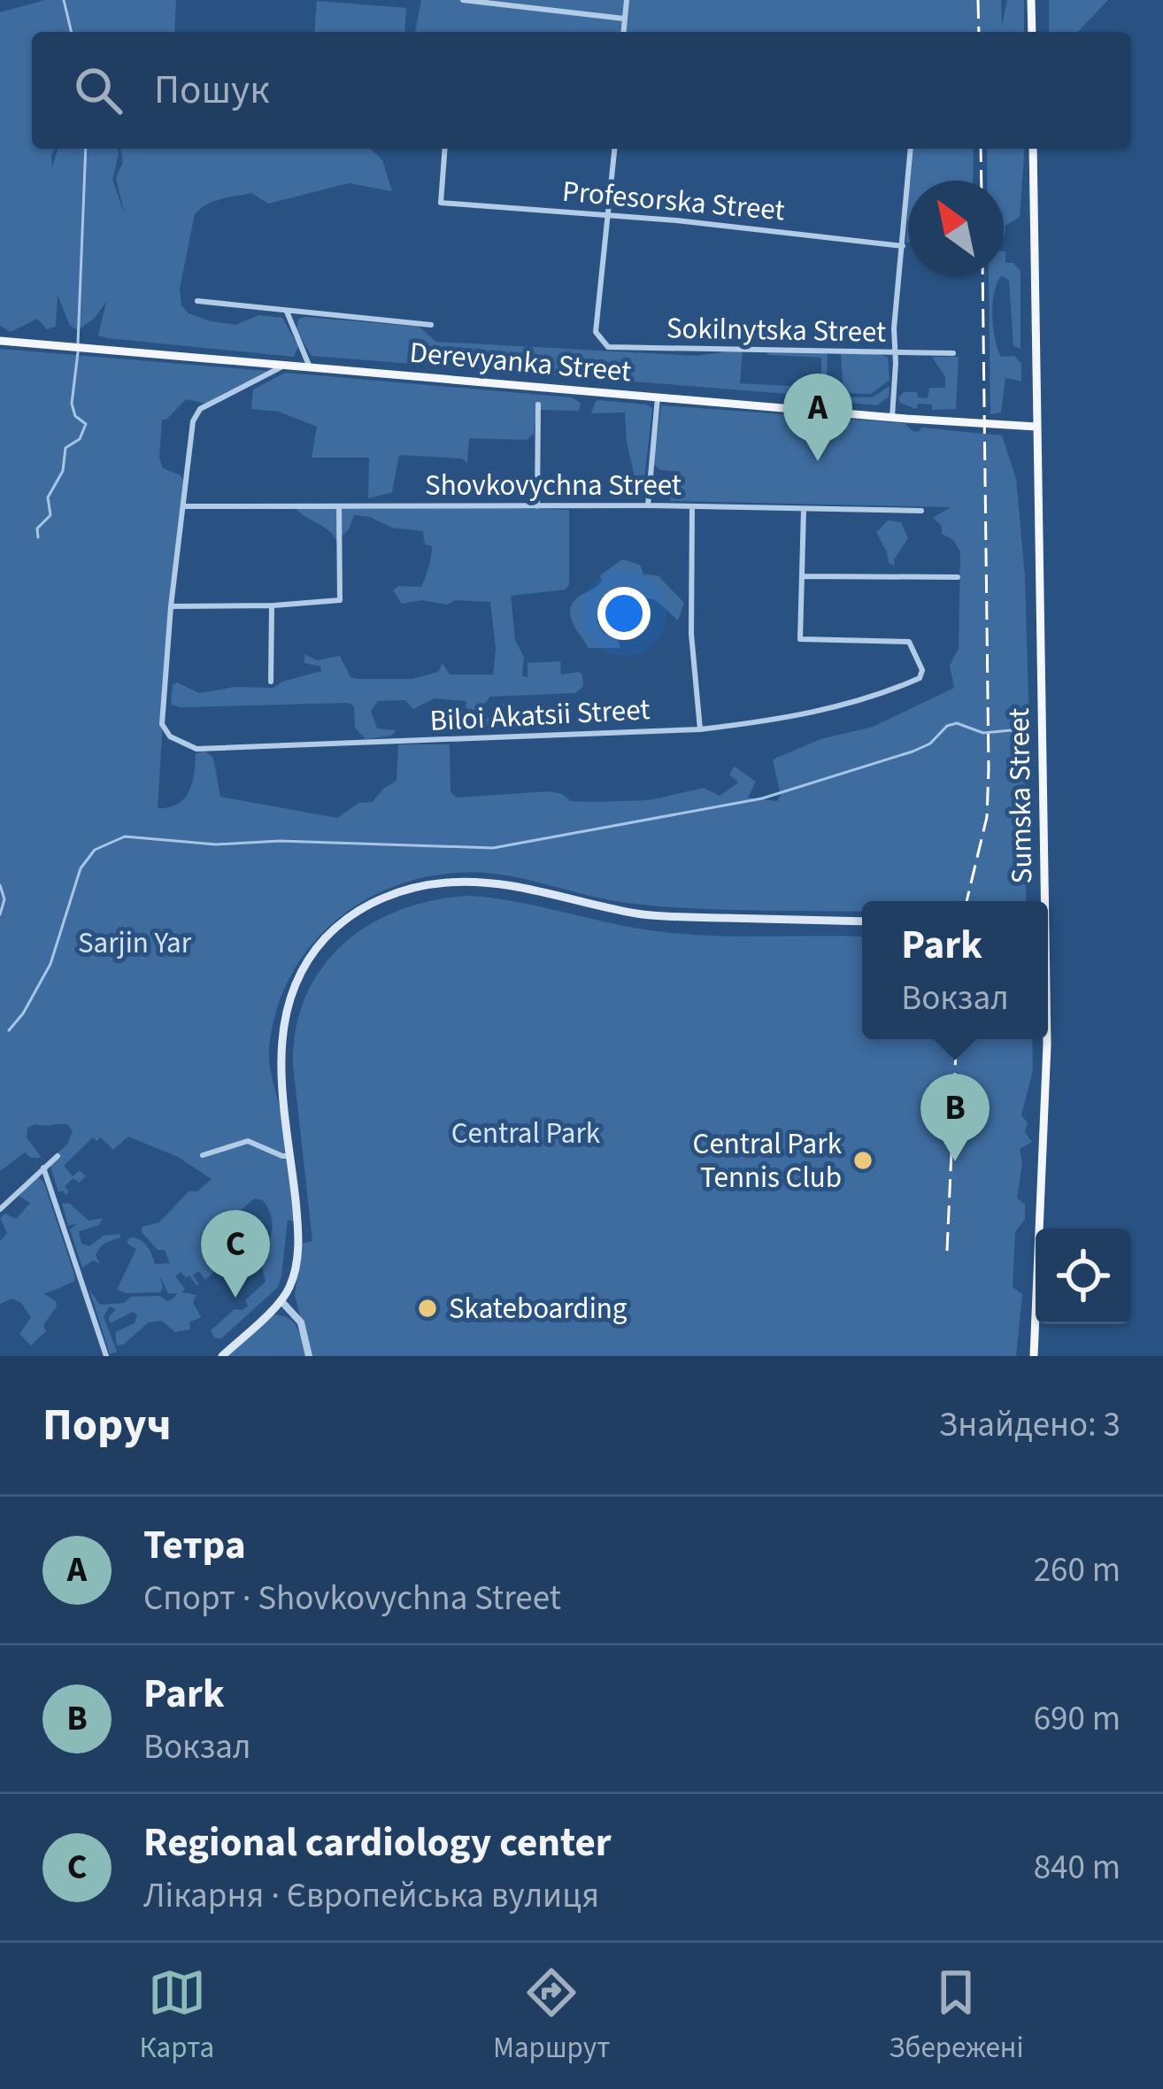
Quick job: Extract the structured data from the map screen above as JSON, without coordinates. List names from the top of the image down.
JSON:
{
  "streets": {
    "main road": ["Derevyanka Street", "Sumska Street"],
    "street": [
      "Profesorska Street",
      "Sokilnytska Street",
      "Shovkovychna Street",
      "Biloi Akatsii Street"
    ]
  },
  "crossings": [
    ["Profesorska Street", "Sokilnytska Street"],
    ["Derevyanka Street", "Sumska Street"]
  ],
  "parks": ["Sarjin Yar", "Central Park"],
  "places": ["Central Park Tennis Club", "Skateboarding"],
  "north": "top left",
  "page": {
    "search": "Пошук",
    "pins": ["A", "B", "C"],
    "popup": ["Park", "Вокзал"],
    "heading": ["Поруч", "Знайдено: 3"],
    "list": [
      {
        "mark": "A",
        "name": "Тетра",
        "note": "Спорт · Shovkovychna Street",
        "value": "260 m"
      },
      {
        "mark": "B",
        "name": "Park",
        "note": "Вокзал",
        "value": "690 m"
      },
      {
        "mark": "C",
        "name": "Regional cardiology center",
        "note": "Лікарня · Європейська вулиця",
        "value": "840 m"
      }
    ],
    "nav": ["Карта", "Маршрут", "Збережені"]
  }
}
